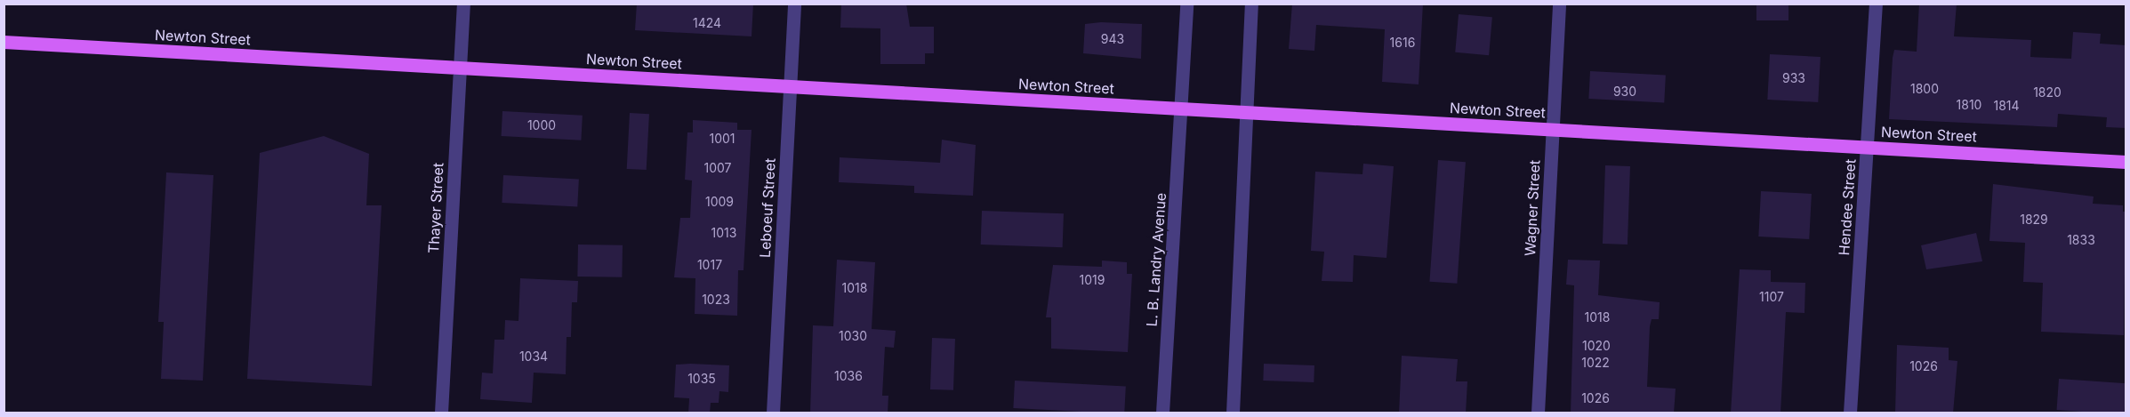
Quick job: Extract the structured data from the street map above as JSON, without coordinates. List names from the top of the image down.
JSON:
{
  "streets": {
    "main road": ["Newton Street"],
    "street": [
      "Hendee Street",
      "Thayer Street",
      "Leboeuf Street",
      "Wagner Street",
      "L. B. Landry Avenue"
    ]
  },
  "crossings": [
    ["Newton Street", "Hendee Street"],
    ["Newton Street", "Thayer Street"],
    ["Newton Street", "Leboeuf Street"],
    ["Newton Street", "Wagner Street"],
    ["Newton Street", "L. B. Landry Avenue"]
  ],
  "house_numbers": [
    "1424",
    "943",
    "1616",
    "933",
    "1800",
    "930",
    "1820",
    "1810",
    "1814",
    "1000",
    "1001",
    "1007",
    "1009",
    "1829",
    "1013",
    "1833",
    "1017",
    "1019",
    "1018",
    "1107",
    "1023",
    "1018",
    "1030",
    "1020",
    "1034",
    "1022",
    "1026",
    "1036",
    "1035",
    "1026"
  ]
}
